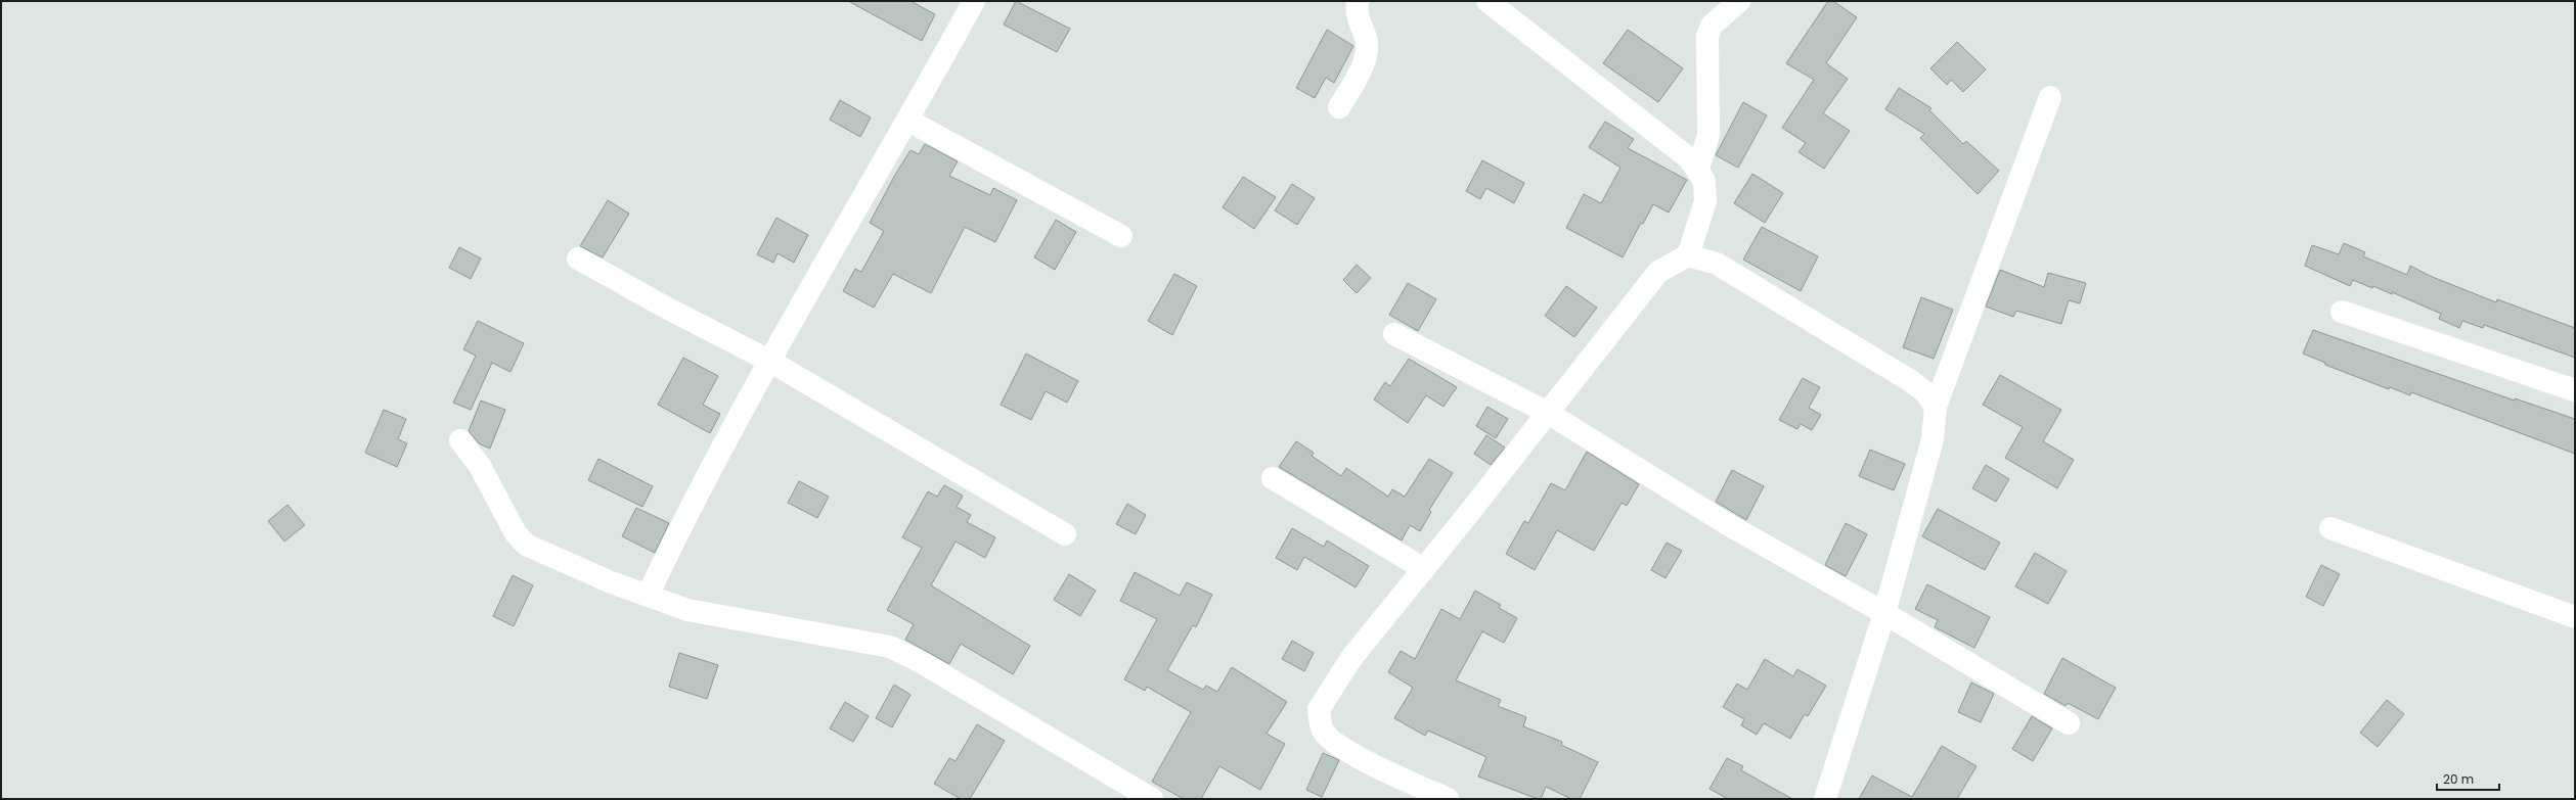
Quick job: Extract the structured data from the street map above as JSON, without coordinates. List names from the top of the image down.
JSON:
{
  "scale_bar": "20 m"
}
